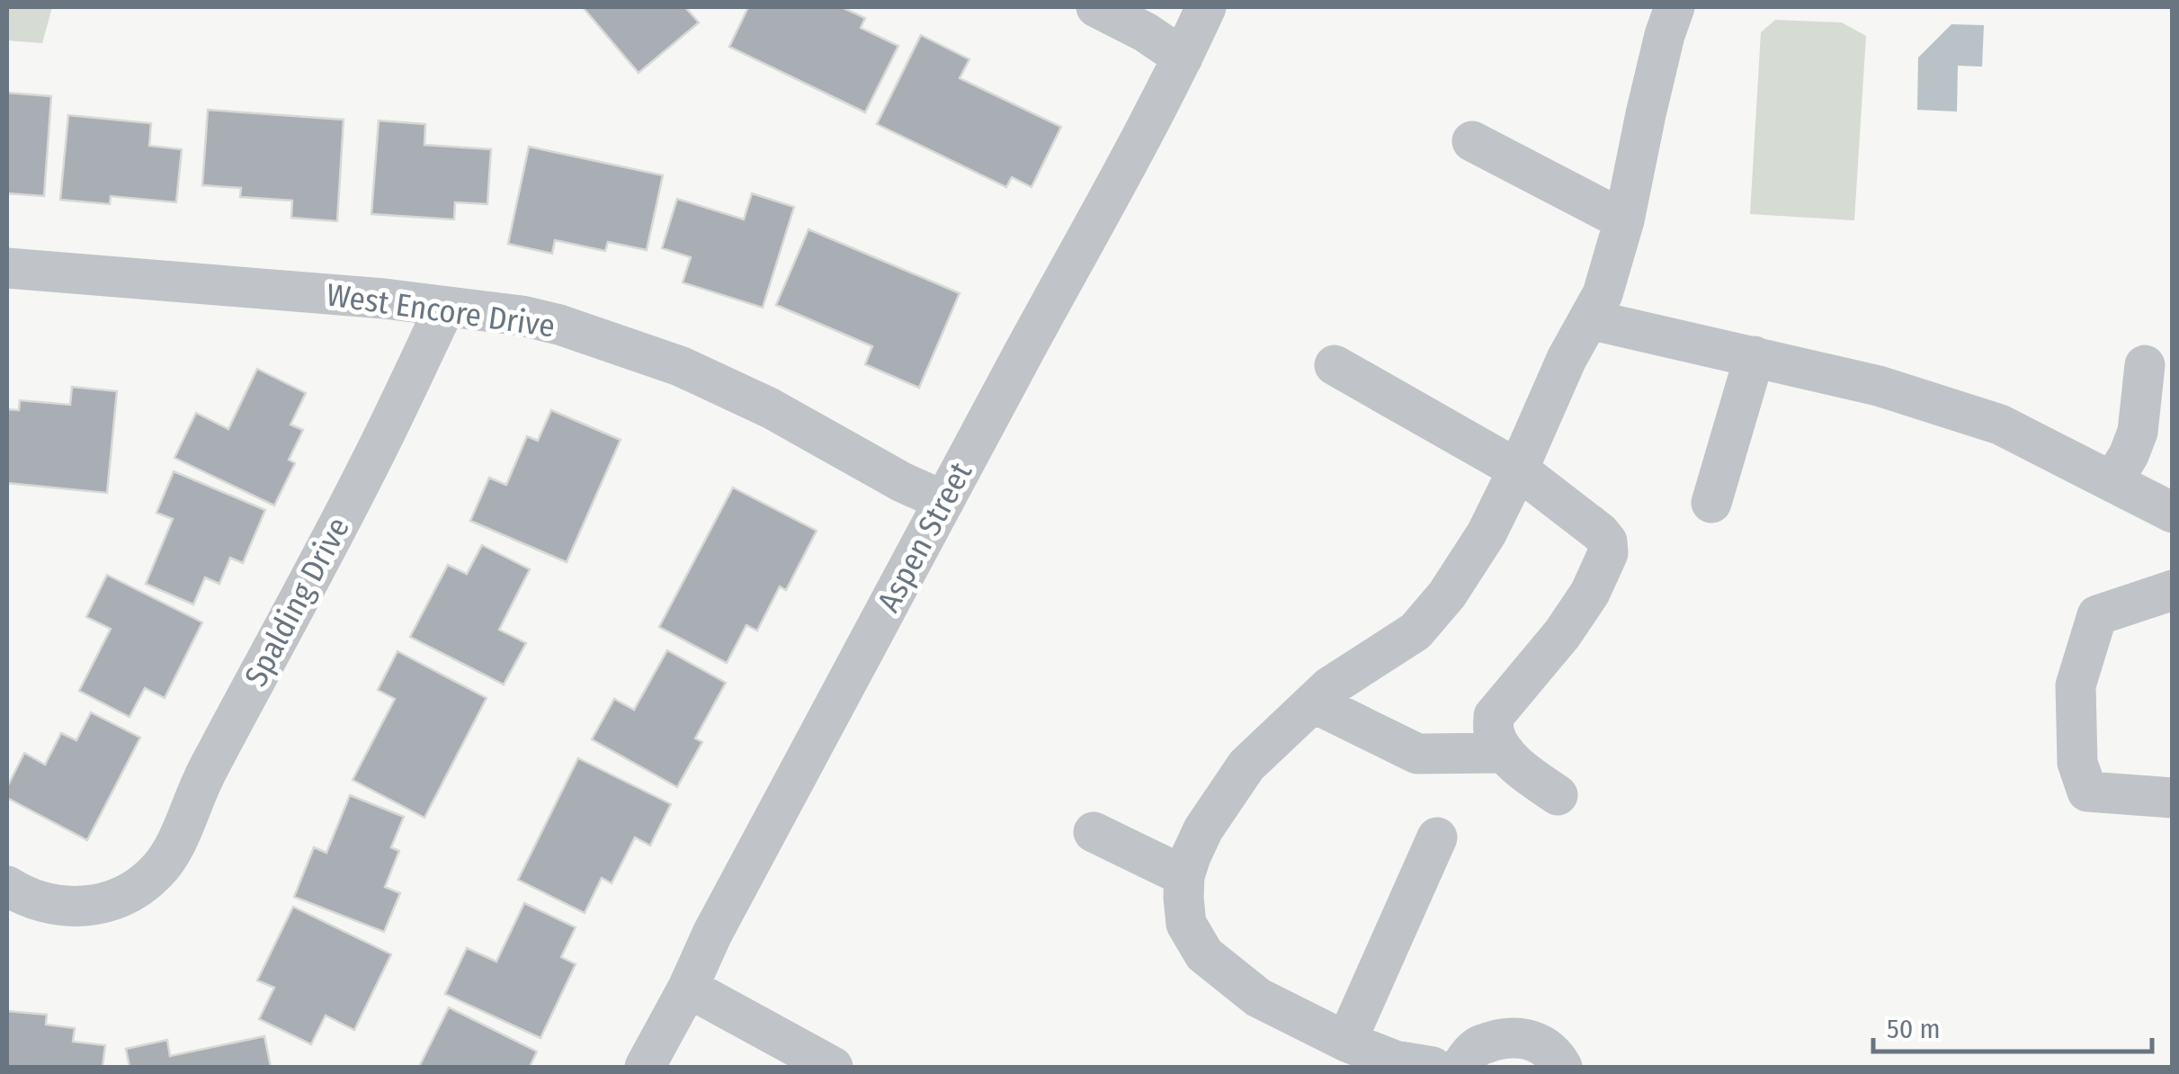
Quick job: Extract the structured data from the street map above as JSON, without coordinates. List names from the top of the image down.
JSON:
{
  "streets": {
    "street": ["West Encore Drive", "Aspen Street", "Spalding Drive"]
  },
  "crossings": [
    ["West Encore Drive", "Aspen Street"],
    ["West Encore Drive", "Spalding Drive"]
  ],
  "scale_bar": "50 m"
}
